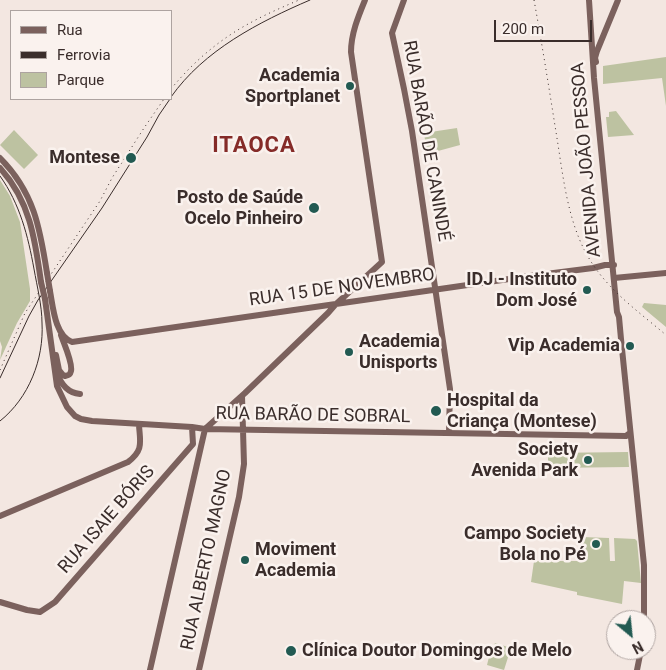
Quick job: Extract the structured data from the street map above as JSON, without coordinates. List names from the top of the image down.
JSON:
{
  "streets": {
    "main road": [
      "RUA BARÃO DE CANINDÉ",
      "AVENIDA JOÃO PESSOA",
      "RUA 15 DE NOVEMBRO",
      "RUA BARÃO DE SOBRAL",
      "RUA ISAIE BÓRIS",
      "RUA ALBERTO MAGNO"
    ]
  },
  "crossings": [
    ["RUA BARÃO DE CANINDÉ", "RUA 15 DE NOVEMBRO"],
    ["RUA BARÃO DE CANINDÉ", "RUA BARÃO DE SOBRAL"],
    ["AVENIDA JOÃO PESSOA", "RUA 15 DE NOVEMBRO"],
    ["AVENIDA JOÃO PESSOA", "RUA BARÃO DE SOBRAL"],
    ["RUA BARÃO DE SOBRAL", "RUA ALBERTO MAGNO"]
  ],
  "districts": ["ITAOCA"],
  "places": [
    "Academia Sportplanet",
    "Montese",
    "Posto de Saúde Ocelo Pinheiro",
    "IDJ - Instituto Dom José",
    "Vip Academia",
    "Academia Unisports",
    "Hospital da Criança (Montese)",
    "Society Avenida Park",
    "Campo Society Bola no Pé",
    "Moviment Academia",
    "Clínica Doutor Domingos de Melo"
  ],
  "legend": ["Rua", "Ferrovia", "Parque"],
  "scale_bar": "200 m",
  "north": "bottom right"
}
